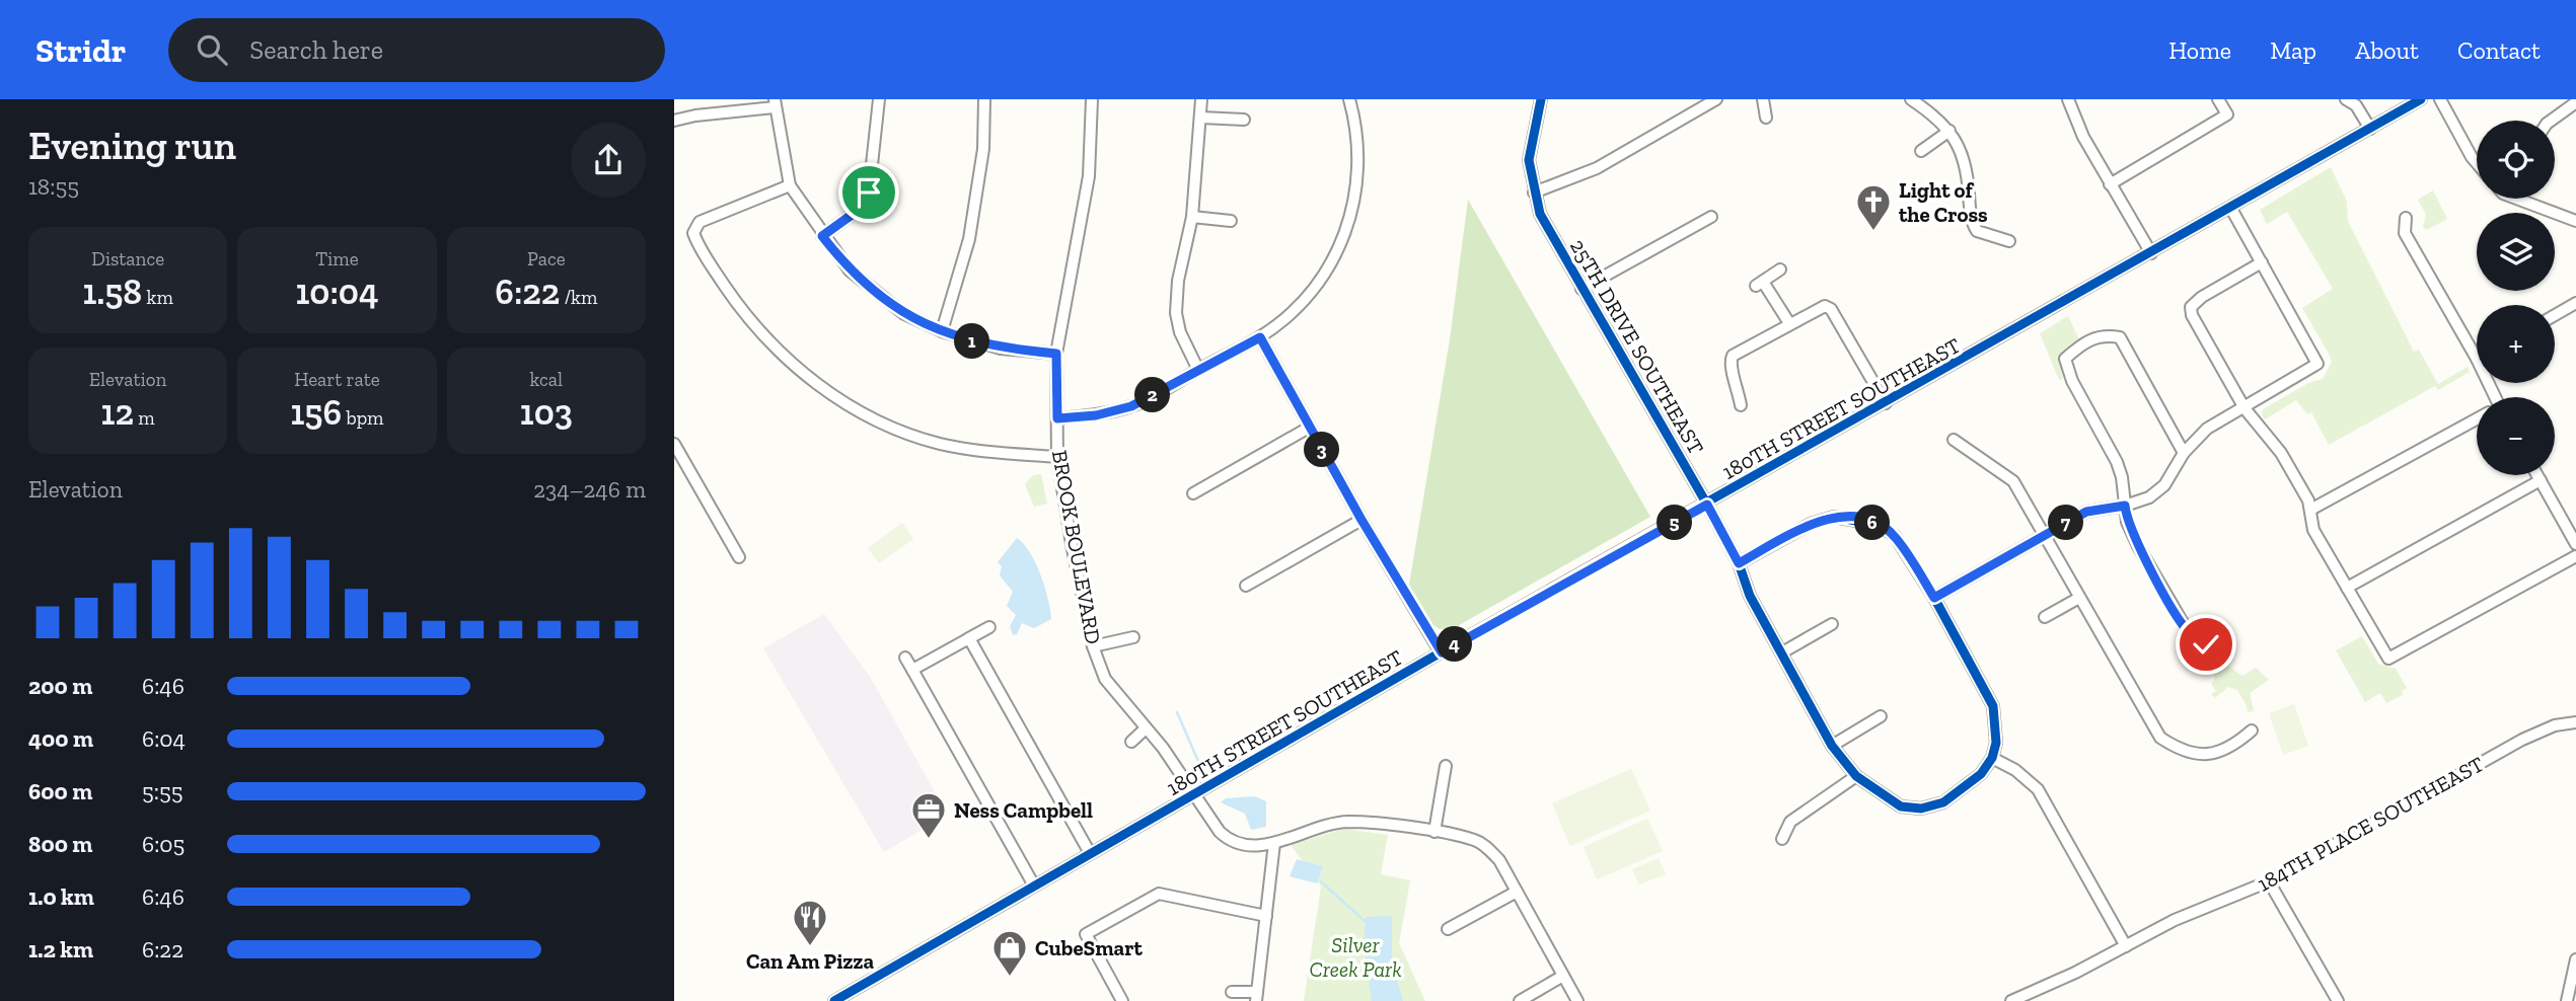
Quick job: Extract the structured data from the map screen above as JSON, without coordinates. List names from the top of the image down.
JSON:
{
  "streets": {
    "street": [
      "25TH DRIVE SOUTHEAST",
      "180TH STREET SOUTHEAST",
      "BROOK BOULEVARD",
      "184TH PLACE SOUTHEAST"
    ]
  },
  "crossings": [
    ["25TH DRIVE SOUTHEAST", "180TH STREET SOUTHEAST"],
    ["180TH STREET SOUTHEAST", "BROOK BOULEVARD"]
  ],
  "parks": ["Silver Creek Park"],
  "places": {
    "church": ["Light of the Cross"],
    "office": ["Ness Campbell"],
    "restaurant": ["Can Am Pizza"],
    "shop": ["CubeSmart"]
  },
  "page": {
    "header": "Stridr",
    "search": "Search here",
    "nav": [
      "Home",
      "Map",
      "About",
      "Contact"
    ],
    "heading": ["Evening run", "18:55"],
    "map_buttons": ["+", "−"],
    "stats": [
      ["Distance", "1.58 km"],
      ["Time", "10:04"],
      ["Pace", "6:22 /km"],
      ["Elevation", "12 m"],
      ["Heart rate", "156 bpm"],
      ["kcal", "103"]
    ],
    "pins": [
      "1",
      "2",
      "3",
      "5",
      "6",
      "7",
      "4"
    ],
    "chart": ["Elevation", "234–246 m"],
    "list": [
      {
        "name": "200 m",
        "note": "6:46"
      },
      {
        "name": "400 m",
        "note": "6:04"
      },
      {
        "name": "600 m",
        "note": "5:55"
      },
      {
        "name": "800 m",
        "note": "6:05"
      },
      {
        "name": "1.0 km",
        "note": "6:46"
      },
      {
        "name": "1.2 km",
        "note": "6:22"
      }
    ]
  }
}
